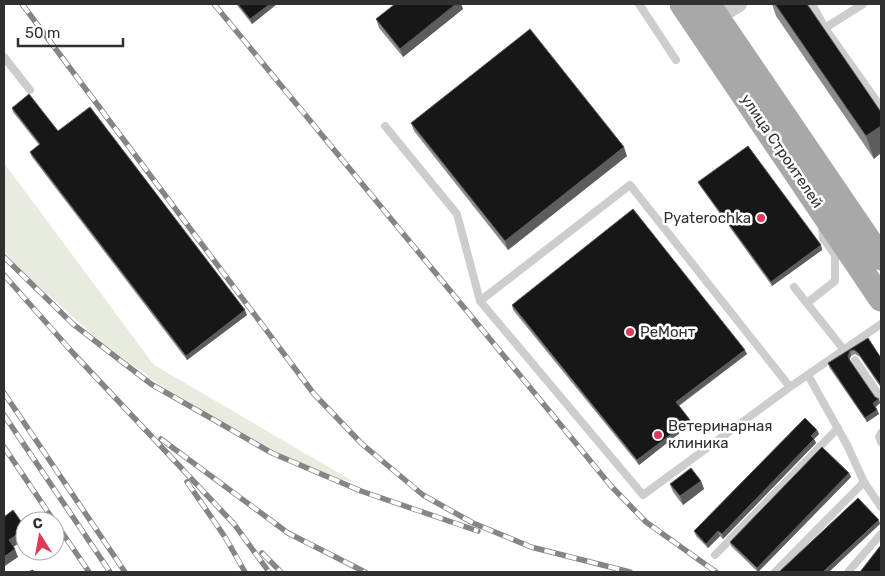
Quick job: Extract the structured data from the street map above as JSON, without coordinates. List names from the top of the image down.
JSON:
{
  "streets": {
    "main road": ["улица Строителей"]
  },
  "places": ["Pyaterochka", "РеМонт", "Ветеринарная клиника"],
  "scale_bar": "50 m",
  "north": "top"
}
